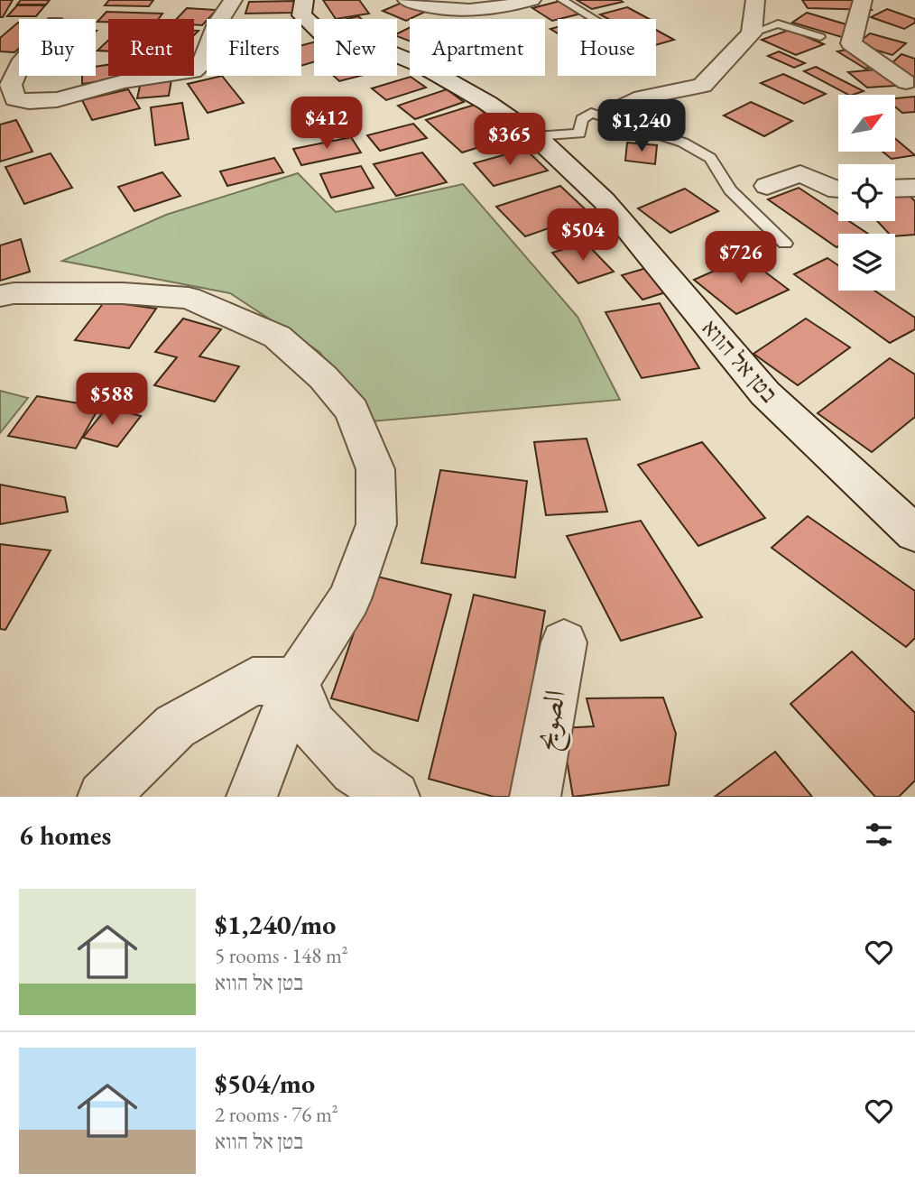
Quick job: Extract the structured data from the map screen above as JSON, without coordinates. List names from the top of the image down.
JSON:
{
  "streets": {
    "street": ["בטן אל הווא", "الصويح"]
  },
  "north": "top right",
  "page": {
    "chip": [
      "Buy",
      "Rent",
      "Filters",
      "New",
      "Apartment",
      "House"
    ],
    "price": [
      "$412",
      "$1,240",
      "$365",
      "$504",
      "$726",
      "$588"
    ],
    "heading": "6 homes",
    "list": [
      {
        "name": "$1,240/mo",
        "note": "5 rooms · 148 m² · בטן אל הווא"
      },
      {
        "name": "$504/mo",
        "note": "2 rooms · 76 m² · בטן אל הווא"
      }
    ]
  }
}
